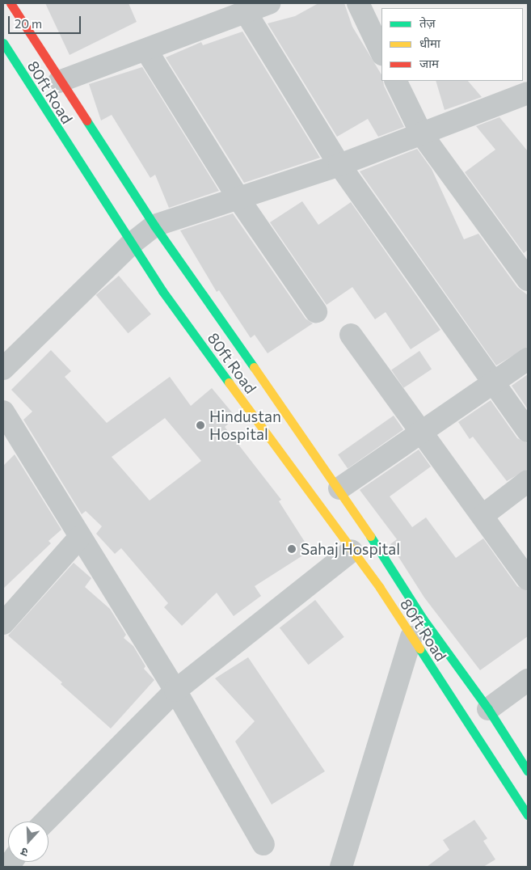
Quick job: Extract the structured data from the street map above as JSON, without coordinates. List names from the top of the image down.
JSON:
{
  "streets": {
    "main road": ["80ft Road"]
  },
  "places": ["Hindustan Hospital", "Sahaj Hospital"],
  "legend": ["तेज़", "धीमा", "जाम"],
  "scale_bar": "20 m",
  "north": "bottom"
}
